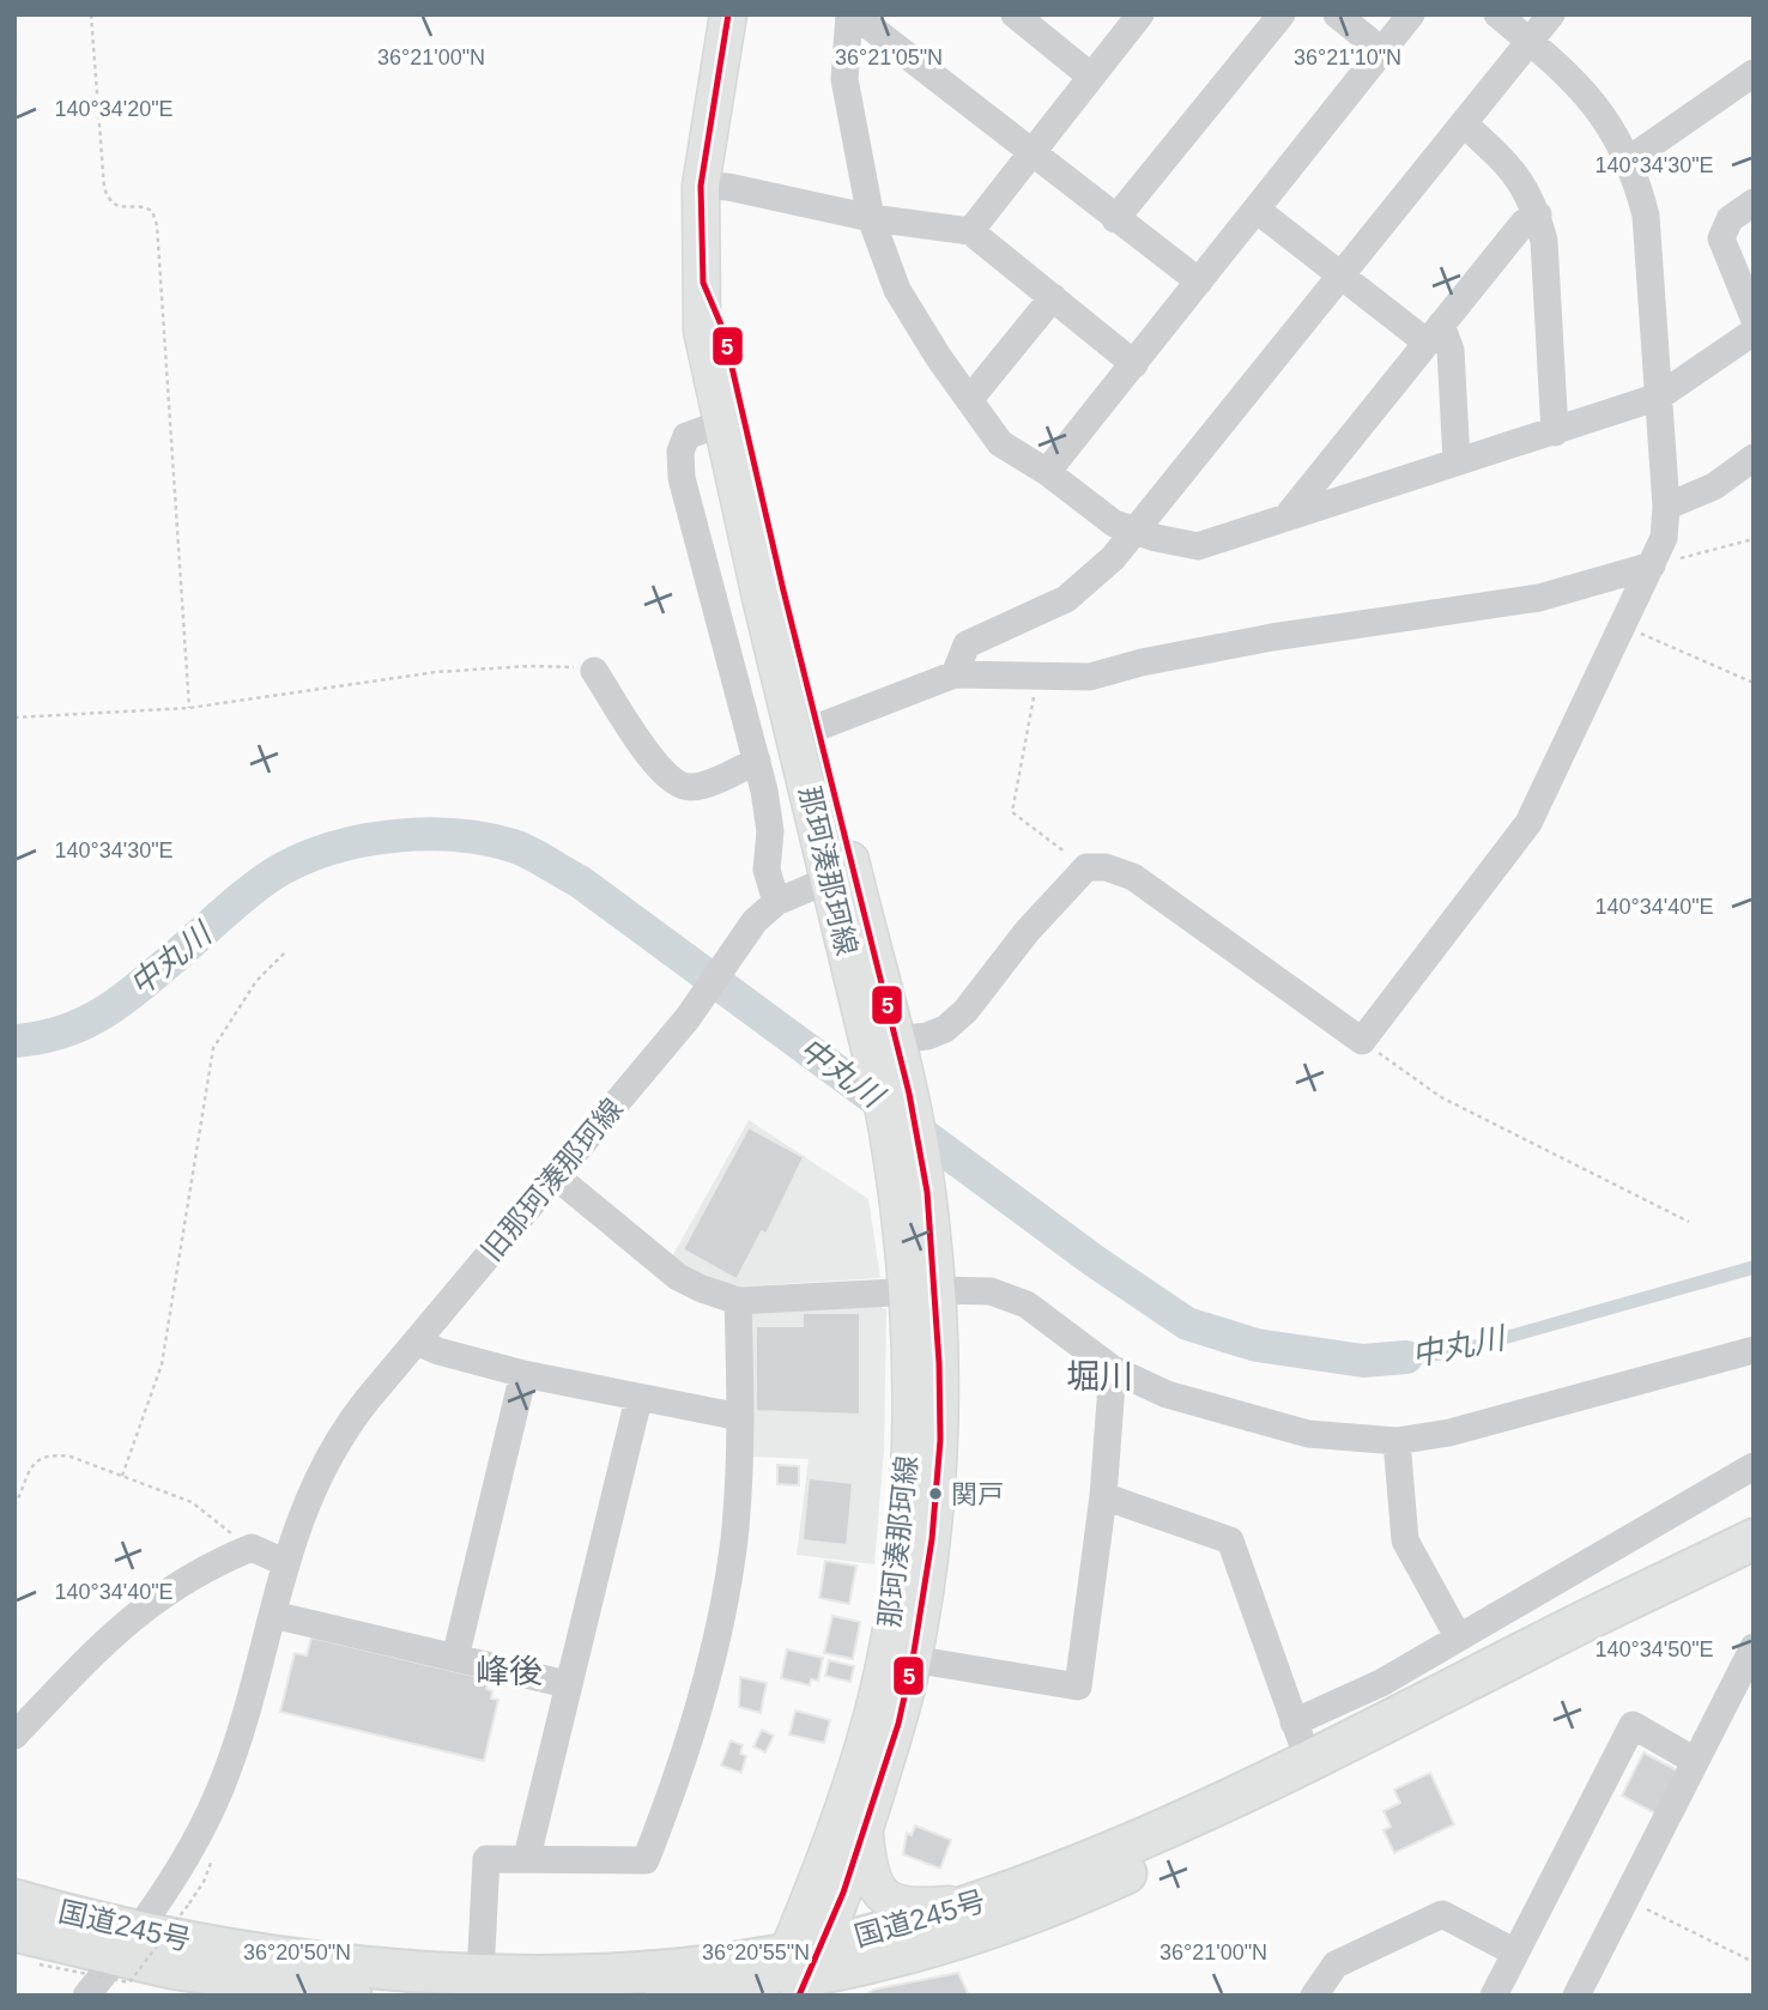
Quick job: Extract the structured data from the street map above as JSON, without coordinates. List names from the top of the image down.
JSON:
{
  "streets": {
    "highway": ["国道245号"],
    "main road": ["那珂湊那珂線"],
    "street": ["旧那珂湊那珂線"]
  },
  "crossings": [
    ["那珂湊那珂線", "国道245号"],
    ["旧那珂湊那珂線", "国道245号"]
  ],
  "districts": ["堀川", "峰後"],
  "water": ["中丸川"],
  "places": ["関戸"],
  "lines": ["transit line 5"],
  "coordinates": [
    "36°21'00\"N",
    "36°21'05\"N",
    "36°21'10\"N",
    "140°34'20\"E",
    "140°34'30\"E",
    "140°34'40\"E",
    "140°34'50\"E",
    "36°20'50\"N",
    "36°20'55\"N"
  ]
}
